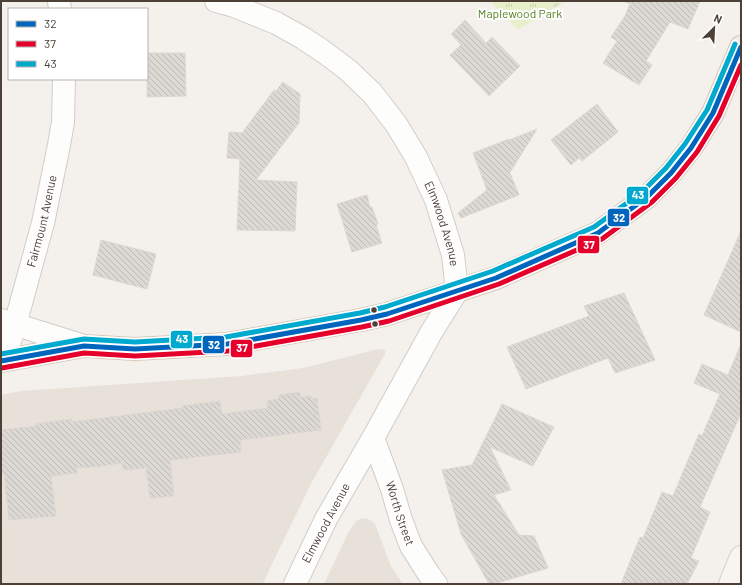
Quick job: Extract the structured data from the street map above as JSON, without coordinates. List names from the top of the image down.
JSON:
{
  "streets": {
    "street": ["Fairmount Avenue", "Elmwood Avenue", "Worth Street"]
  },
  "crossings": [
    ["Elmwood Avenue", "Worth Street"]
  ],
  "parks": ["Maplewood Park"],
  "lines": ["transit line 43", "transit line 32", "transit line 37"],
  "legend": ["32", "37", "43"],
  "north": "top right"
}
